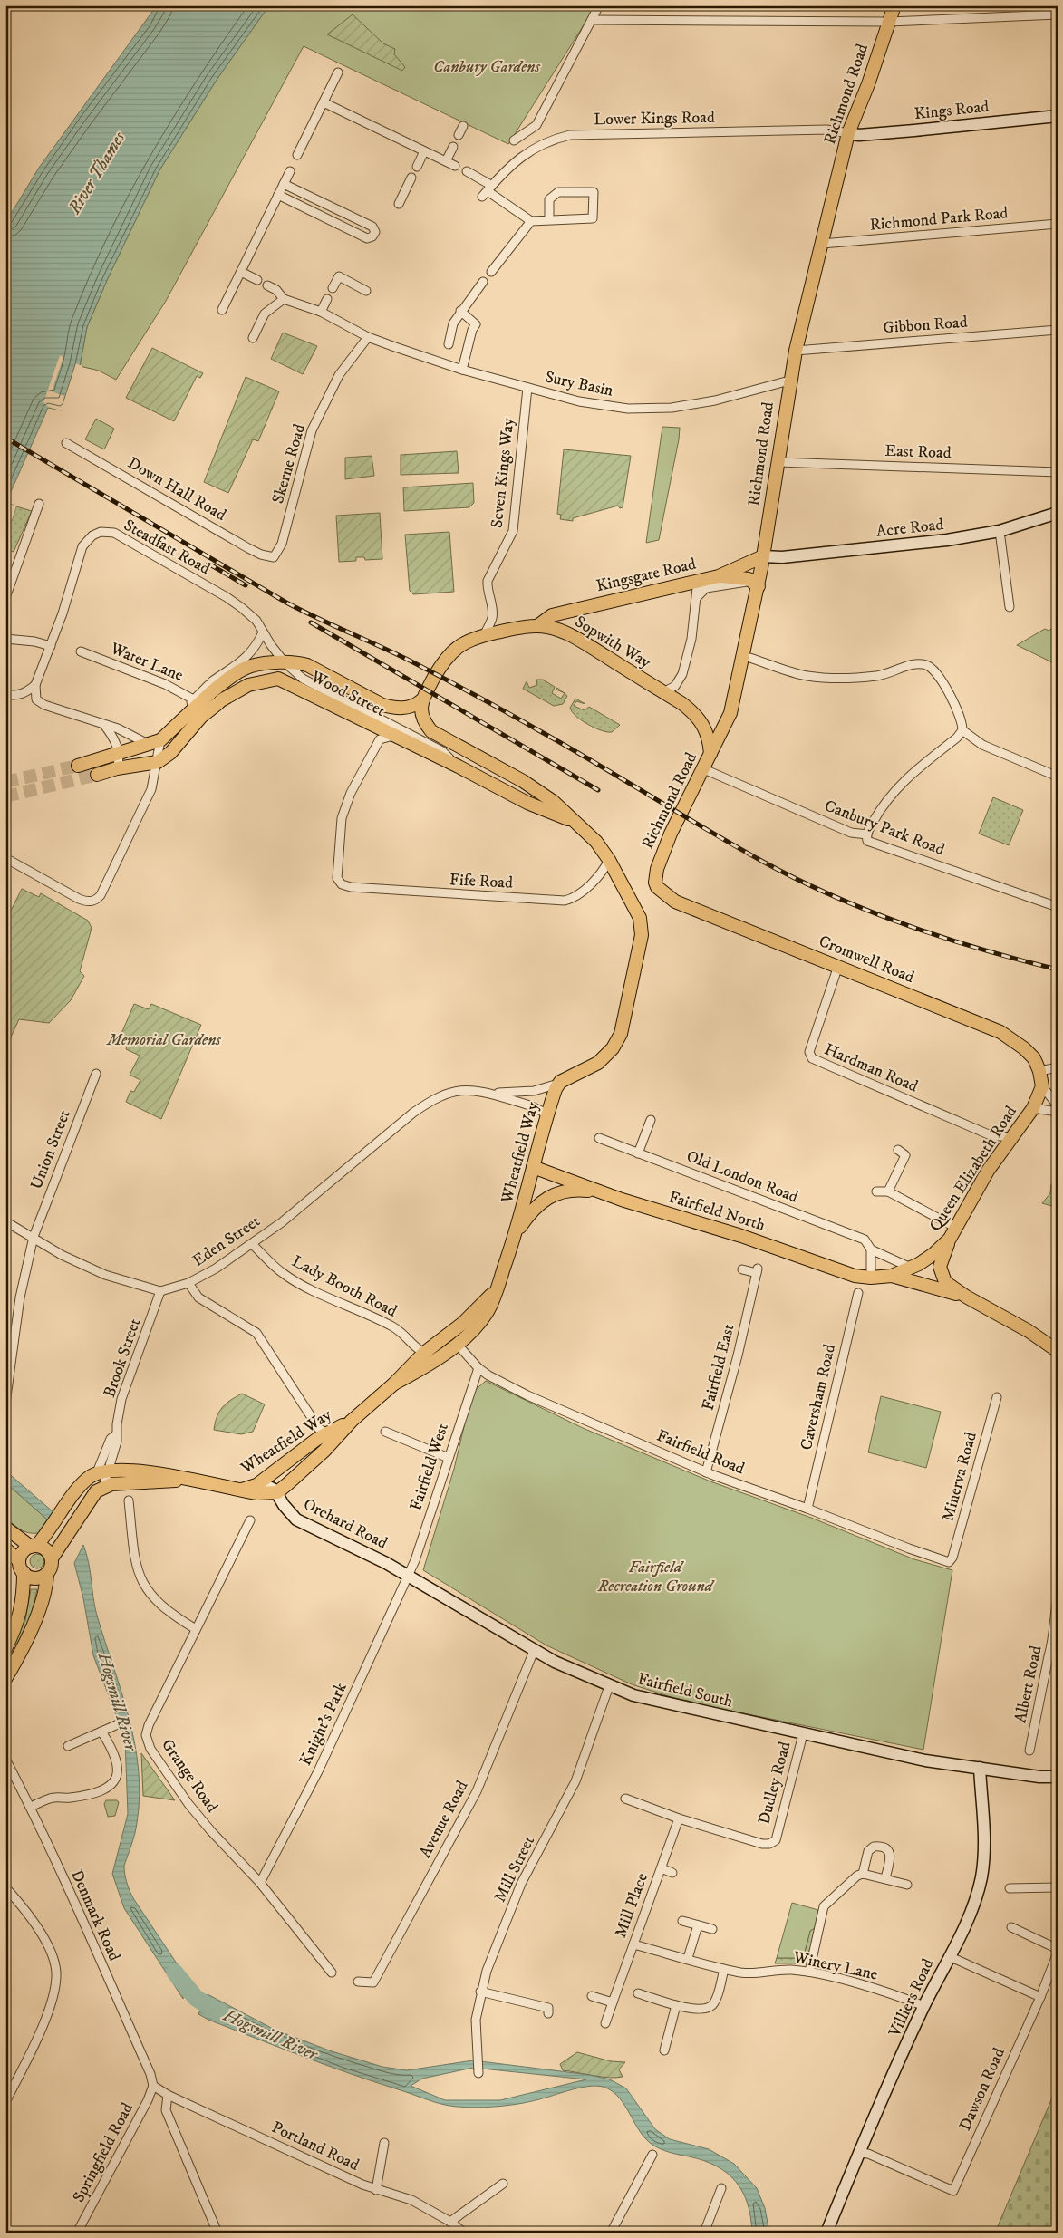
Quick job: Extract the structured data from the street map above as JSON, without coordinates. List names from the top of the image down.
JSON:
{
  "streets": {
    "main road": [
      "Richmond Road",
      "Kingsgate Road",
      "Sopwith Way",
      "Wood Street",
      "Cromwell Road",
      "Wheatfield Way",
      "Queen Elizabeth Road",
      "Fairfield North"
    ],
    "street": [
      "Kings Road",
      "Lower Kings Road",
      "Richmond Park Road",
      "Gibbon Road",
      "Sury Basin",
      "East Road",
      "Skerne Road",
      "Seven Kings Way",
      "Down Hall Road",
      "Acre Road",
      "Steadfast Road",
      "Water Lane",
      "Canbury Park Road",
      "Fife Road",
      "Hardman Road",
      "Union Street",
      "Old London Road",
      "Eden Street",
      "Lady Booth Road",
      "Brook Street",
      "Fairfield East",
      "Caversham Road",
      "Fairfield Road",
      "Fairfield West",
      "Minerva Road",
      "Orchard Road",
      "Albert Road",
      "Fairfield South",
      "Knight's Park",
      "Grange Road",
      "Dudley Road",
      "Avenue Road",
      "Mill Street",
      "Mill Place",
      "Denmark Road",
      "Winery Lane",
      "Villiers Road",
      "Dawson Road",
      "Portland Road",
      "Springfield Road"
    ]
  },
  "crossings": [
    ["Richmond Road", "Kings Road"],
    ["Richmond Road", "Lower Kings Road"],
    ["Richmond Road", "Richmond Park Road"],
    ["Richmond Road", "Gibbon Road"],
    ["Richmond Road", "Sury Basin"],
    ["Richmond Road", "East Road"],
    ["Richmond Road", "Acre Road"],
    ["Richmond Road", "Kingsgate Road"],
    ["Richmond Road", "Sopwith Way"],
    ["Richmond Road", "Canbury Park Road"],
    ["Richmond Road", "Cromwell Road"],
    ["Kings Road", "Lower Kings Road"],
    ["Sury Basin", "Skerne Road"],
    ["Sury Basin", "Seven Kings Way"],
    ["Skerne Road", "Down Hall Road"],
    ["Seven Kings Way", "Sopwith Way"],
    ["Acre Road", "Kingsgate Road"],
    ["Steadfast Road", "Wood Street"],
    ["Kingsgate Road", "Sopwith Way"],
    ["Wood Street", "Fife Road"],
    ["Wood Street", "Wheatfield Way"],
    ["Cromwell Road", "Hardman Road"],
    ["Hardman Road", "Queen Elizabeth Road"],
    ["Wheatfield Way", "Fairfield North"],
    ["Wheatfield Way", "Lady Booth Road"],
    ["Wheatfield Way", "Brook Street"],
    ["Wheatfield Way", "Fairfield Road"],
    ["Wheatfield Way", "Orchard Road"],
    ["Queen Elizabeth Road", "Old London Road"],
    ["Queen Elizabeth Road", "Fairfield North"],
    ["Eden Street", "Lady Booth Road"],
    ["Eden Street", "Brook Street"],
    ["Fairfield East", "Fairfield Road"],
    ["Caversham Road", "Fairfield Road"],
    ["Fairfield Road", "Fairfield West"],
    ["Fairfield Road", "Minerva Road"],
    ["Fairfield West", "Orchard Road"],
    ["Fairfield West", "Fairfield South"],
    ["Fairfield West", "Knight's Park"],
    ["Orchard Road", "Fairfield South"],
    ["Orchard Road", "Knight's Park"],
    ["Fairfield South", "Knight's Park"],
    ["Fairfield South", "Dudley Road"],
    ["Fairfield South", "Avenue Road"],
    ["Fairfield South", "Mill Street"],
    ["Fairfield South", "Villiers Road"],
    ["Knight's Park", "Grange Road"],
    ["Dudley Road", "Mill Place"],
    ["Mill Place", "Winery Lane"],
    ["Denmark Road", "Portland Road"],
    ["Denmark Road", "Springfield Road"],
    ["Winery Lane", "Villiers Road"],
    ["Villiers Road", "Dawson Road"],
    ["Portland Road", "Springfield Road"]
  ],
  "water": ["River Thames", "Hogsmill River"],
  "parks": ["Canbury Gardens", "Memorial Gardens", "Fairfield Recreation Ground"]
}
